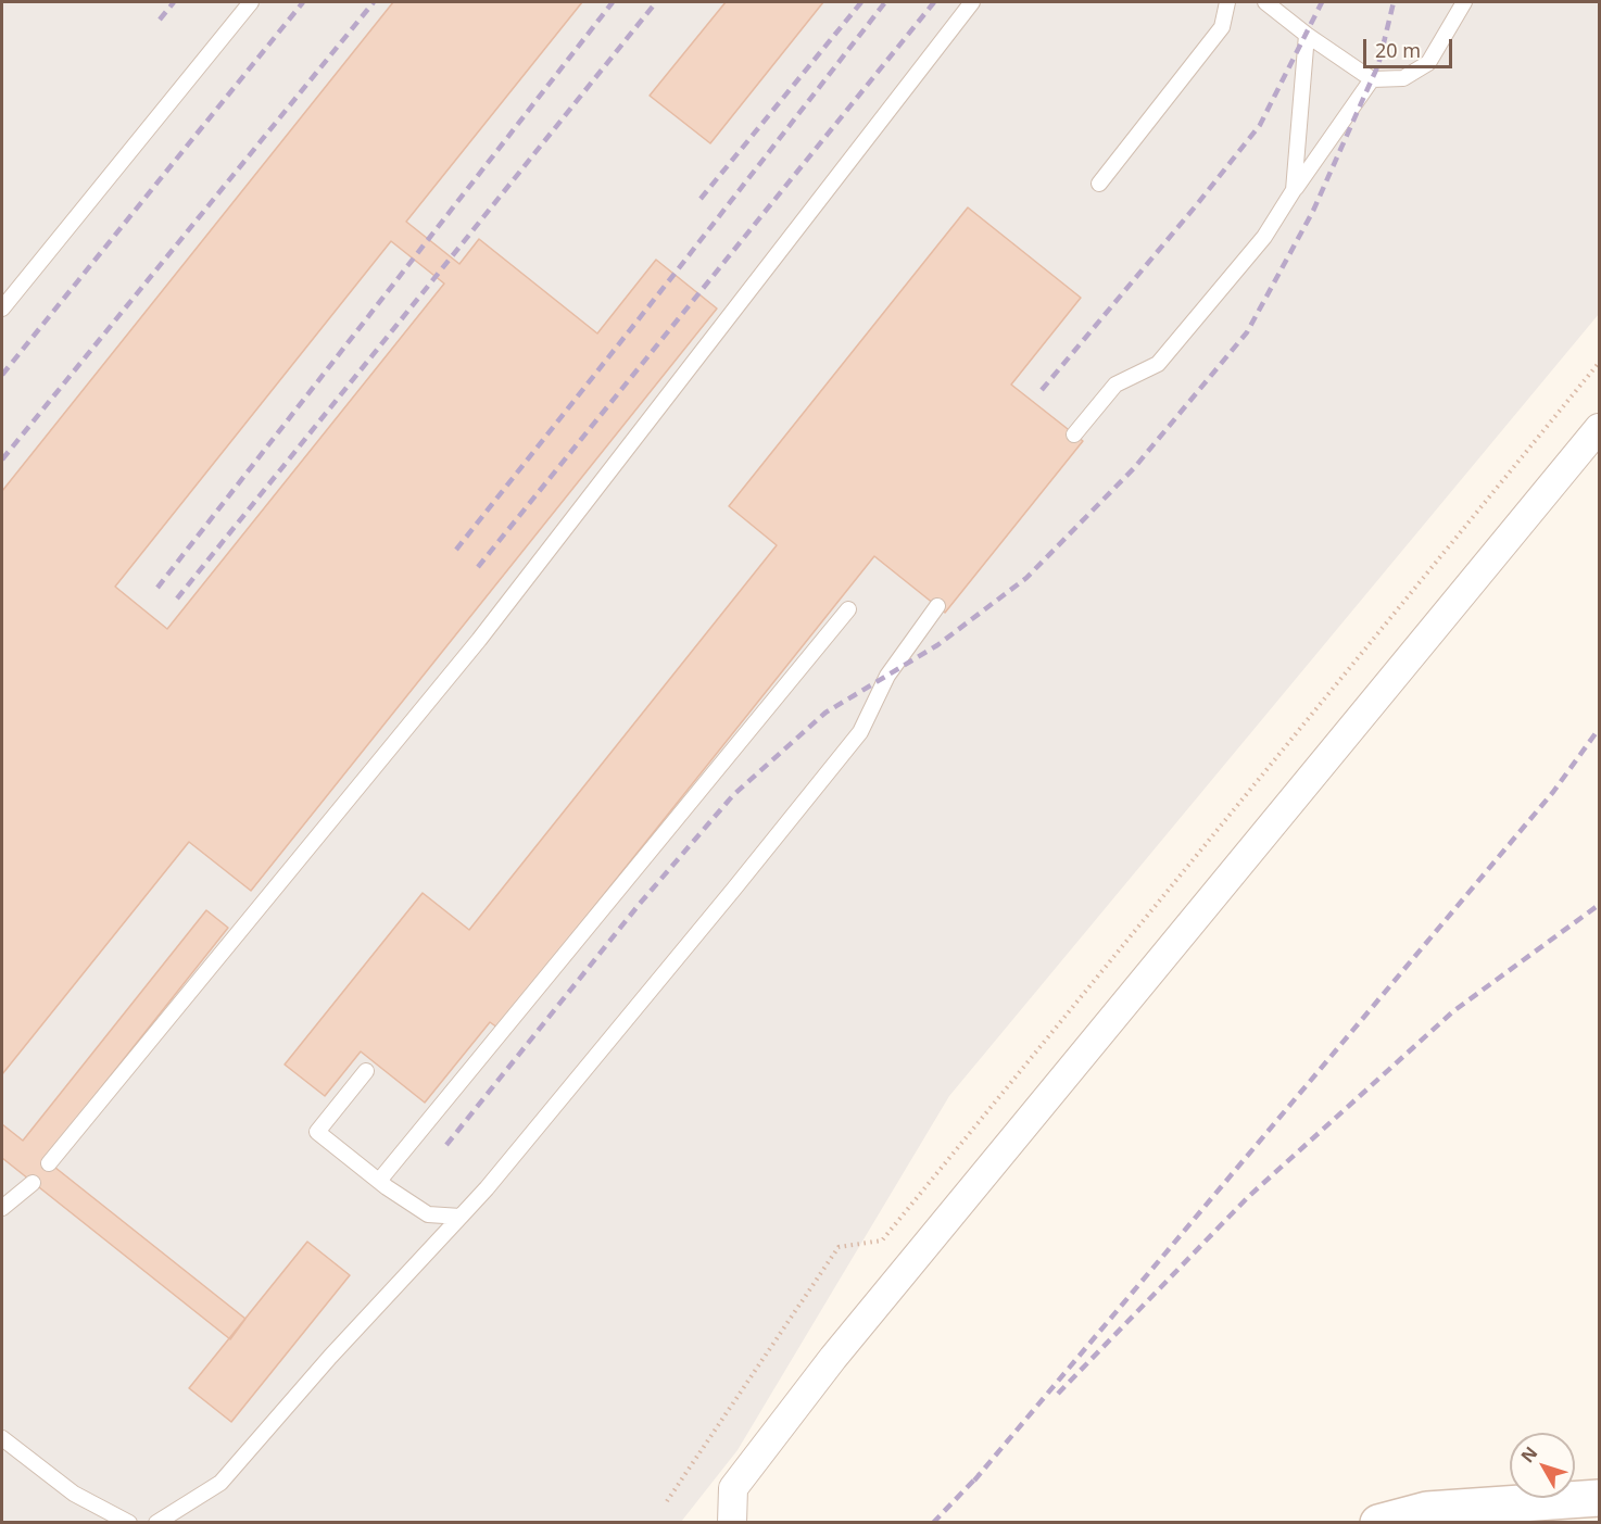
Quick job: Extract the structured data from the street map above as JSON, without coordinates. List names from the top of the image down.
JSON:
{
  "scale_bar": "20 m",
  "north": "top left"
}
